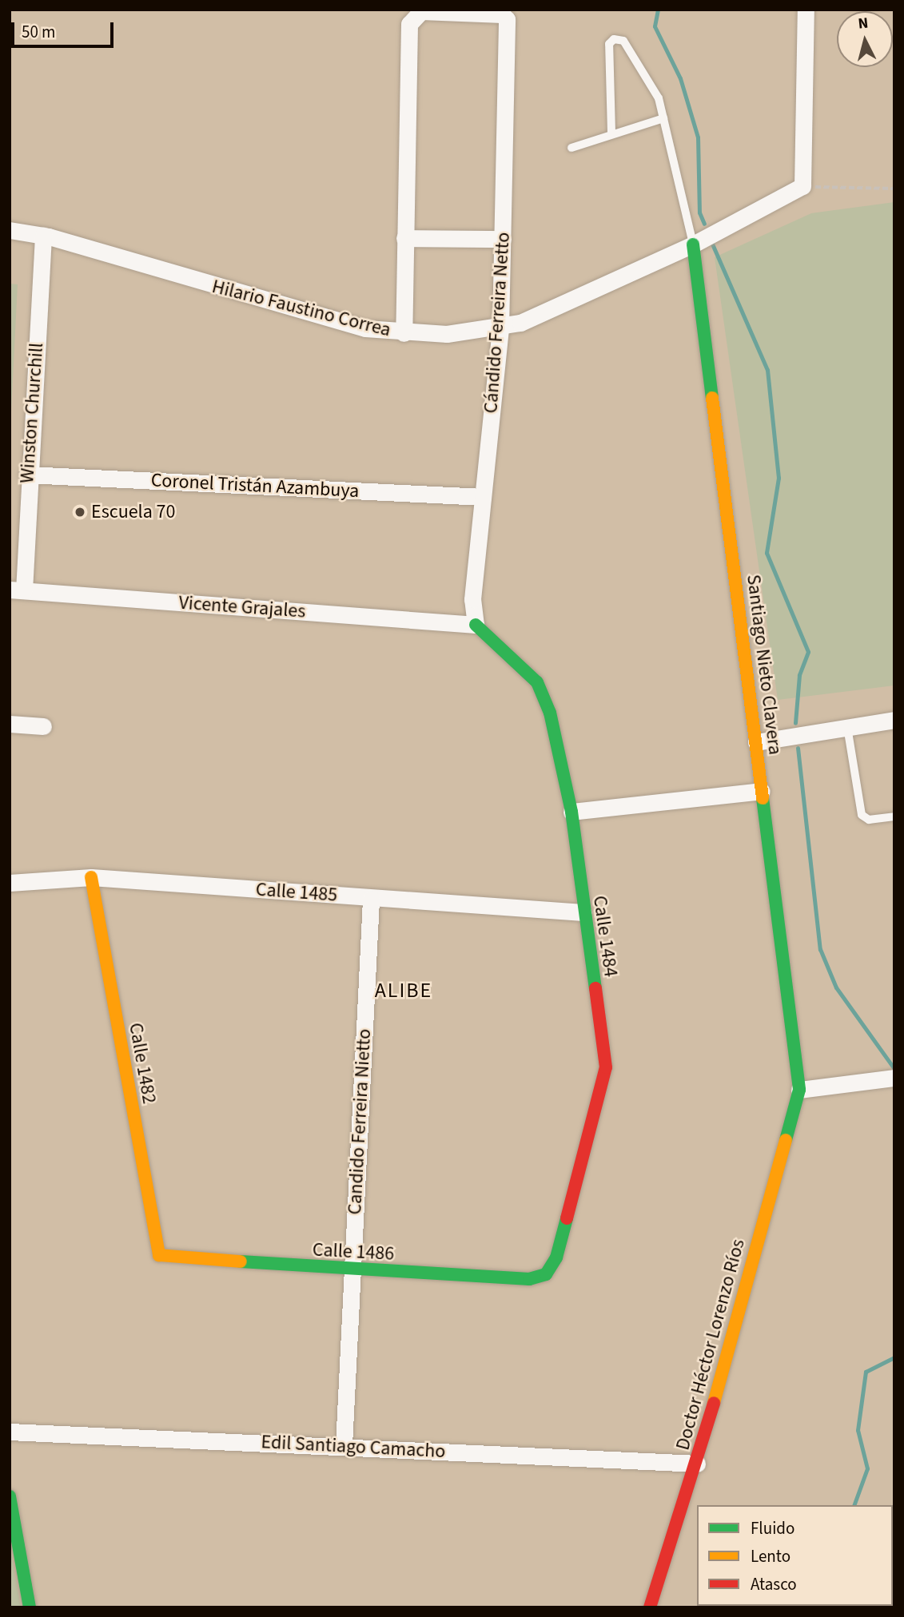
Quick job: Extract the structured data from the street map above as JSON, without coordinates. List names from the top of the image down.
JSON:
{
  "streets": {
    "street": [
      "Hilario Faustino Correa",
      "Cándido Ferreira Netto",
      "Winston Churchill",
      "Coronel Tristán Azambuya",
      "Vicente Grajales",
      "Santiago Nieto Clavera",
      "Calle 1485",
      "Calle 1484",
      "Calle 1482",
      "Candido Ferreira Nietto",
      "Calle 1486",
      "Doctor Héctor Lorenzo Ríos",
      "Edil Santiago Camacho"
    ]
  },
  "crossings": [
    ["Hilario Faustino Correa", "Cándido Ferreira Netto"],
    ["Hilario Faustino Correa", "Winston Churchill"],
    ["Hilario Faustino Correa", "Santiago Nieto Clavera"],
    ["Cándido Ferreira Netto", "Coronel Tristán Azambuya"],
    ["Cándido Ferreira Netto", "Vicente Grajales"],
    ["Cándido Ferreira Netto", "Calle 1484"],
    ["Winston Churchill", "Coronel Tristán Azambuya"],
    ["Winston Churchill", "Vicente Grajales"],
    ["Vicente Grajales", "Calle 1484"],
    ["Santiago Nieto Clavera", "Doctor Héctor Lorenzo Ríos"],
    ["Calle 1485", "Calle 1484"],
    ["Calle 1485", "Calle 1482"],
    ["Calle 1485", "Candido Ferreira Nietto"],
    ["Calle 1484", "Calle 1486"],
    ["Calle 1482", "Calle 1486"],
    ["Candido Ferreira Nietto", "Calle 1486"],
    ["Candido Ferreira Nietto", "Edil Santiago Camacho"],
    ["Doctor Héctor Lorenzo Ríos", "Edil Santiago Camacho"]
  ],
  "districts": ["ALIBE"],
  "places": ["Escuela 70"],
  "legend": ["Fluido", "Lento", "Atasco"],
  "scale_bar": "50 m",
  "north": "top"
}
